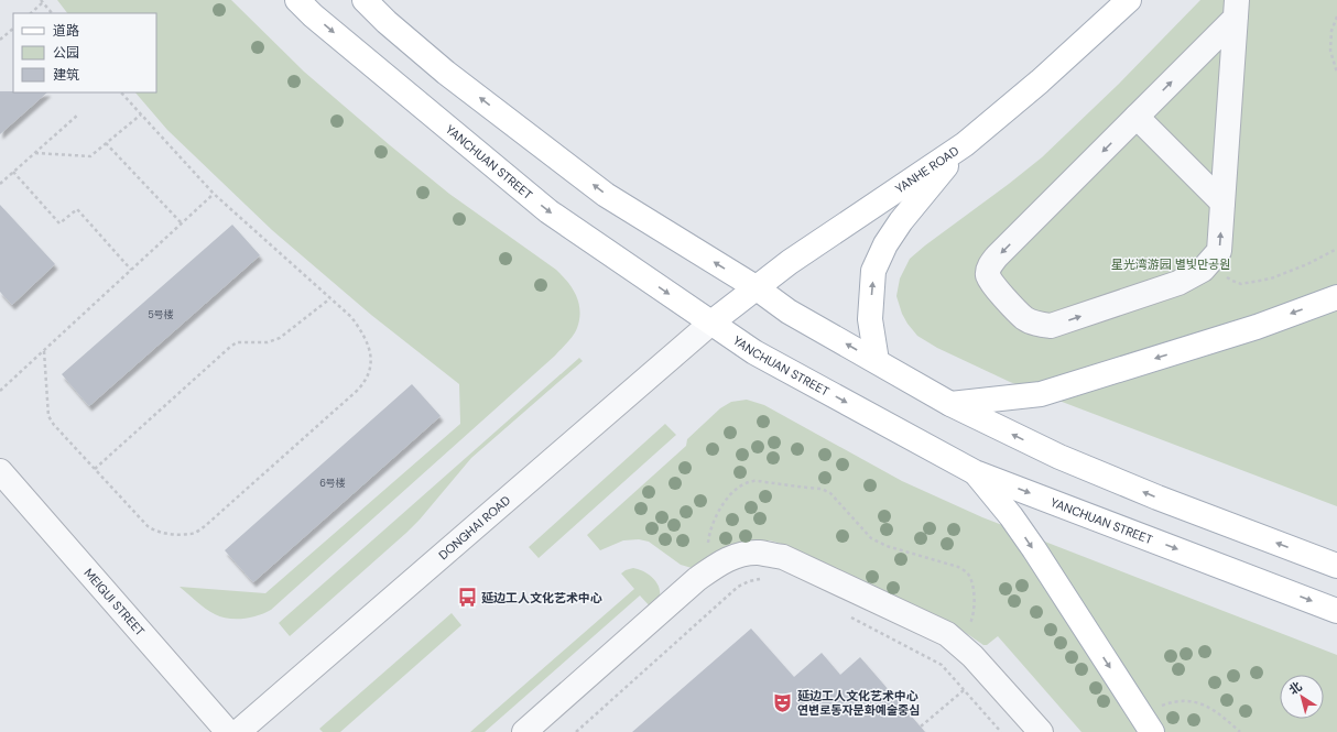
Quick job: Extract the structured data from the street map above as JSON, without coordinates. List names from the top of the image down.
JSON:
{
  "streets": {
    "main road": ["YANCHUAN STREET", "YANHE ROAD"],
    "street": ["DONGHAI ROAD", "MEIGUI STREET"]
  },
  "crossings": [
    ["YANCHUAN STREET", "YANHE ROAD"],
    ["YANCHUAN STREET", "DONGHAI ROAD"],
    ["YANHE ROAD", "DONGHAI ROAD"]
  ],
  "parks": ["星光湾游园 별빛만공원"],
  "places": {
    "bus stop": ["延边工人文化艺术中心"],
    "theatre": ["延边工人文化艺术中心 연변로동자문화예술중심"]
  },
  "house_numbers": ["5号楼", "6号楼"],
  "legend": ["道路", "公园", "建筑"],
  "north": "top left"
}
